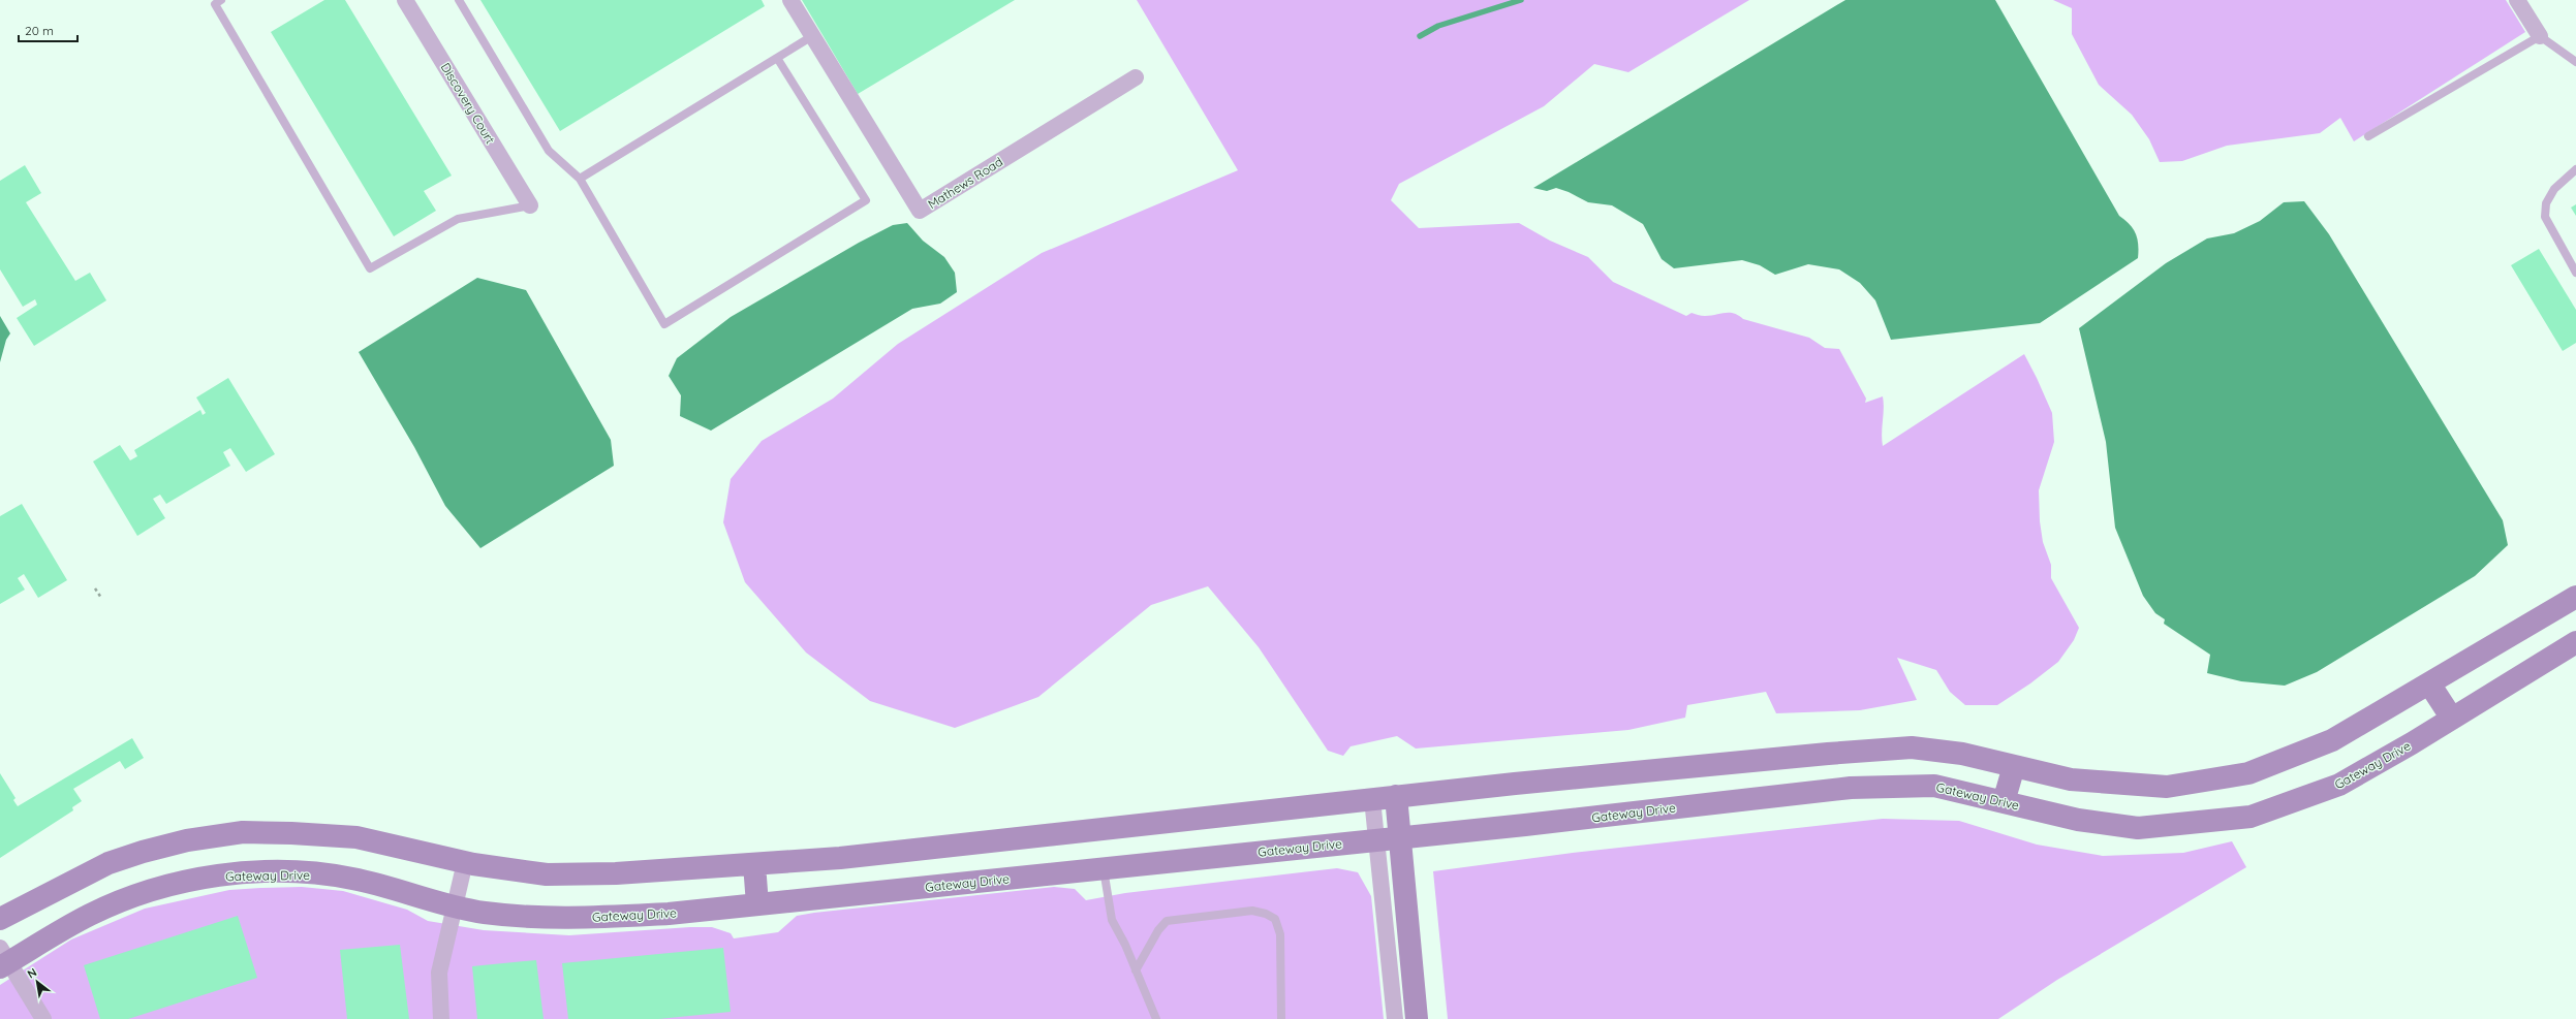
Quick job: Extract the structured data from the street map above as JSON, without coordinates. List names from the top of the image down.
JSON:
{
  "streets": {
    "street": ["Discovery Court", "Mathews Road", "Gateway Drive"]
  },
  "scale_bar": "20 m",
  "north": "top left"
}
